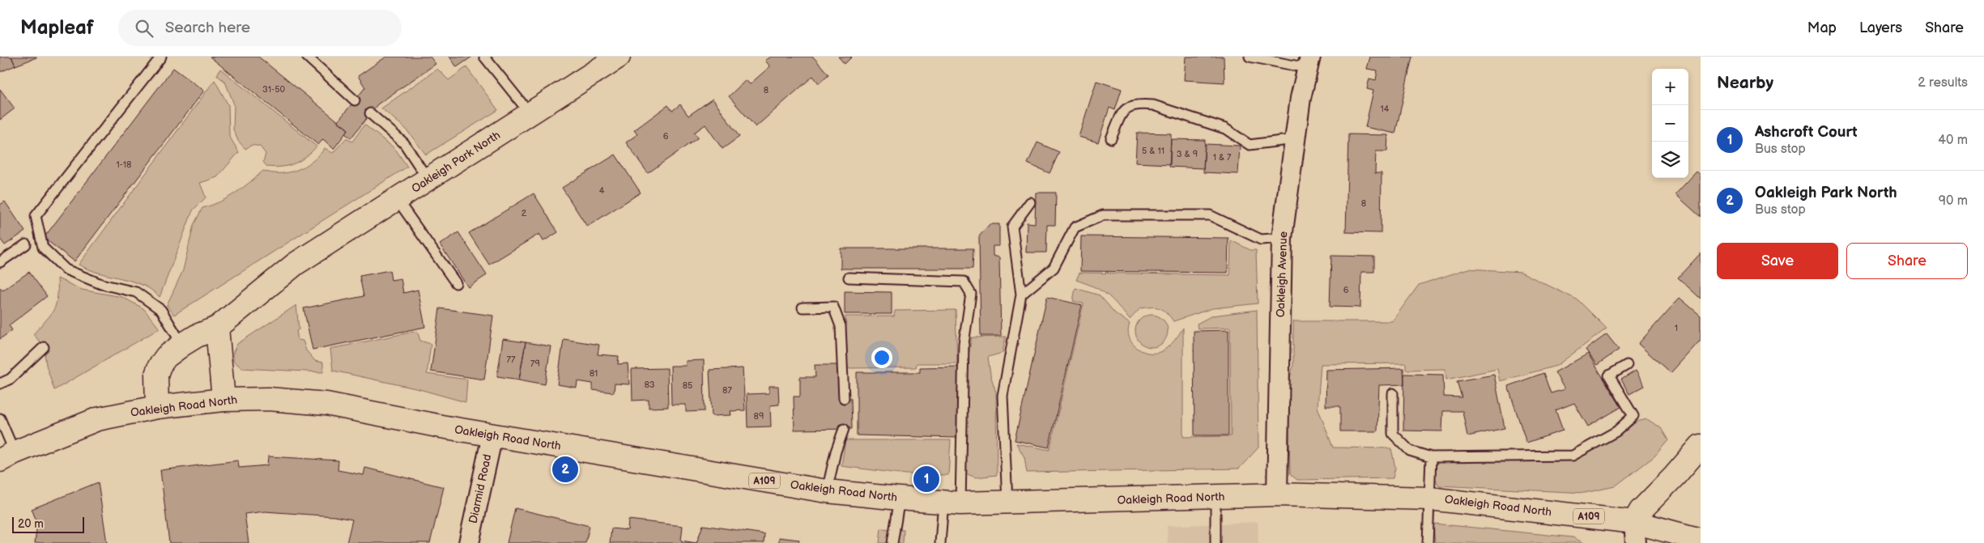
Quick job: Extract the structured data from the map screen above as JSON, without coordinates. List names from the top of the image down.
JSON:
{
  "streets": {
    "main road": ["Oakleigh Park North", "Oakleigh Road North", "A109"],
    "street": ["Oakleigh Avenue", "Diarmid Road"]
  },
  "crossings": [
    ["Oakleigh Park North", "Oakleigh Road North"],
    ["Oakleigh Avenue", "Oakleigh Road North"],
    ["Oakleigh Road North", "Diarmid Road"]
  ],
  "house_numbers": [
    "31-50",
    "8",
    "14",
    "6",
    "5 & 11",
    "3 & 9",
    "1 & 7",
    "1-18",
    "4",
    "8",
    "2",
    "6",
    "1",
    "77",
    "79",
    "81",
    "83",
    "85",
    "87",
    "89"
  ],
  "scale_bar": "20 m",
  "page": {
    "header": "Mapleaf",
    "search": "Search here",
    "nav": ["Map", "Layers", "Share"],
    "heading": ["Nearby", "2 results"],
    "map_buttons": ["+", "−"],
    "list": [
      {
        "mark": "1",
        "name": "Ashcroft Court",
        "note": "Bus stop",
        "value": "40 m"
      },
      {
        "mark": "2",
        "name": "Oakleigh Park North",
        "note": "Bus stop",
        "value": "90 m"
      }
    ],
    "buttons": ["Save", "Share"],
    "pins": ["2", "1"],
    "scale": "20 m"
  }
}
